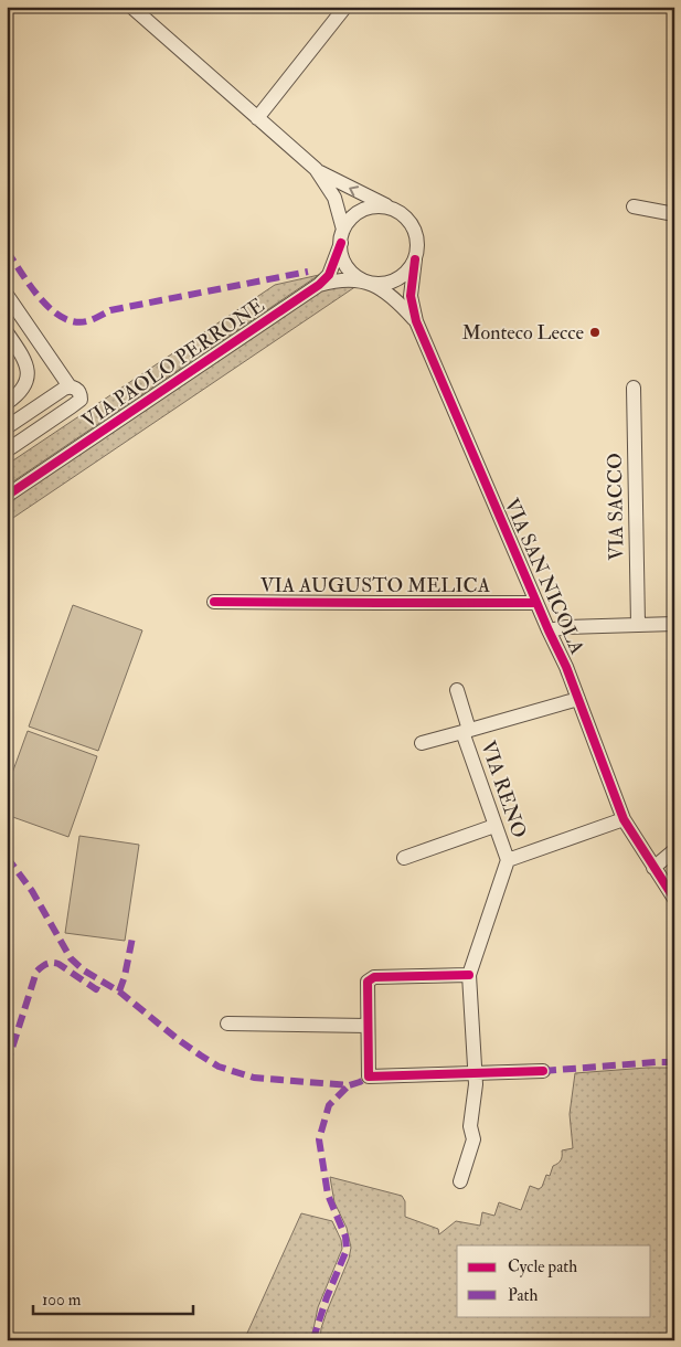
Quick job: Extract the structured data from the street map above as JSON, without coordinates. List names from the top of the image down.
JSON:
{
  "streets": {
    "street": [
      "VIA PAOLO PERRONE",
      "VIA SACCO",
      "VIA SAN NICOLA",
      "VIA AUGUSTO MELICA",
      "VIA RENO"
    ]
  },
  "crossings": [
    ["VIA PAOLO PERRONE", "VIA SAN NICOLA"],
    ["VIA SAN NICOLA", "VIA AUGUSTO MELICA"],
    ["VIA SAN NICOLA", "VIA RENO"]
  ],
  "places": ["Monteco Lecce"],
  "legend": ["Cycle path", "Path"],
  "scale_bar": "100 m"
}
